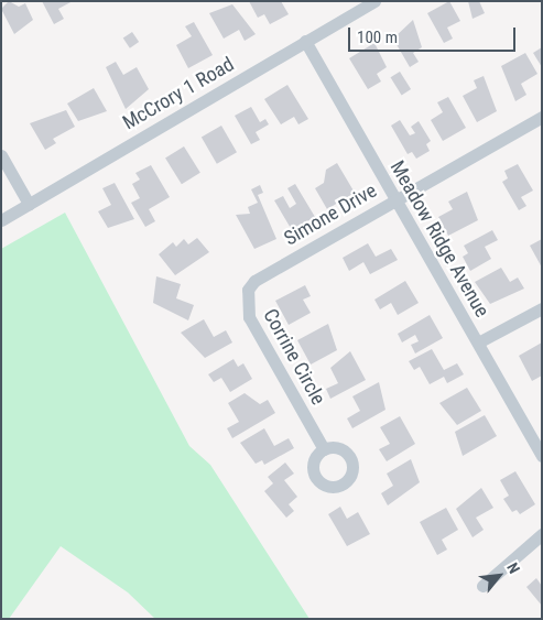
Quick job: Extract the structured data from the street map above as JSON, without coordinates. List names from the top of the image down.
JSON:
{
  "streets": {
    "street": [
      "McCrory 1 Road",
      "Simone Drive",
      "Meadow Ridge Avenue",
      "Corrine Circle"
    ]
  },
  "crossings": [
    ["McCrory 1 Road", "Meadow Ridge Avenue"],
    ["Simone Drive", "Meadow Ridge Avenue"],
    ["Simone Drive", "Corrine Circle"]
  ],
  "scale_bar": "100 m",
  "north": "top right"
}
